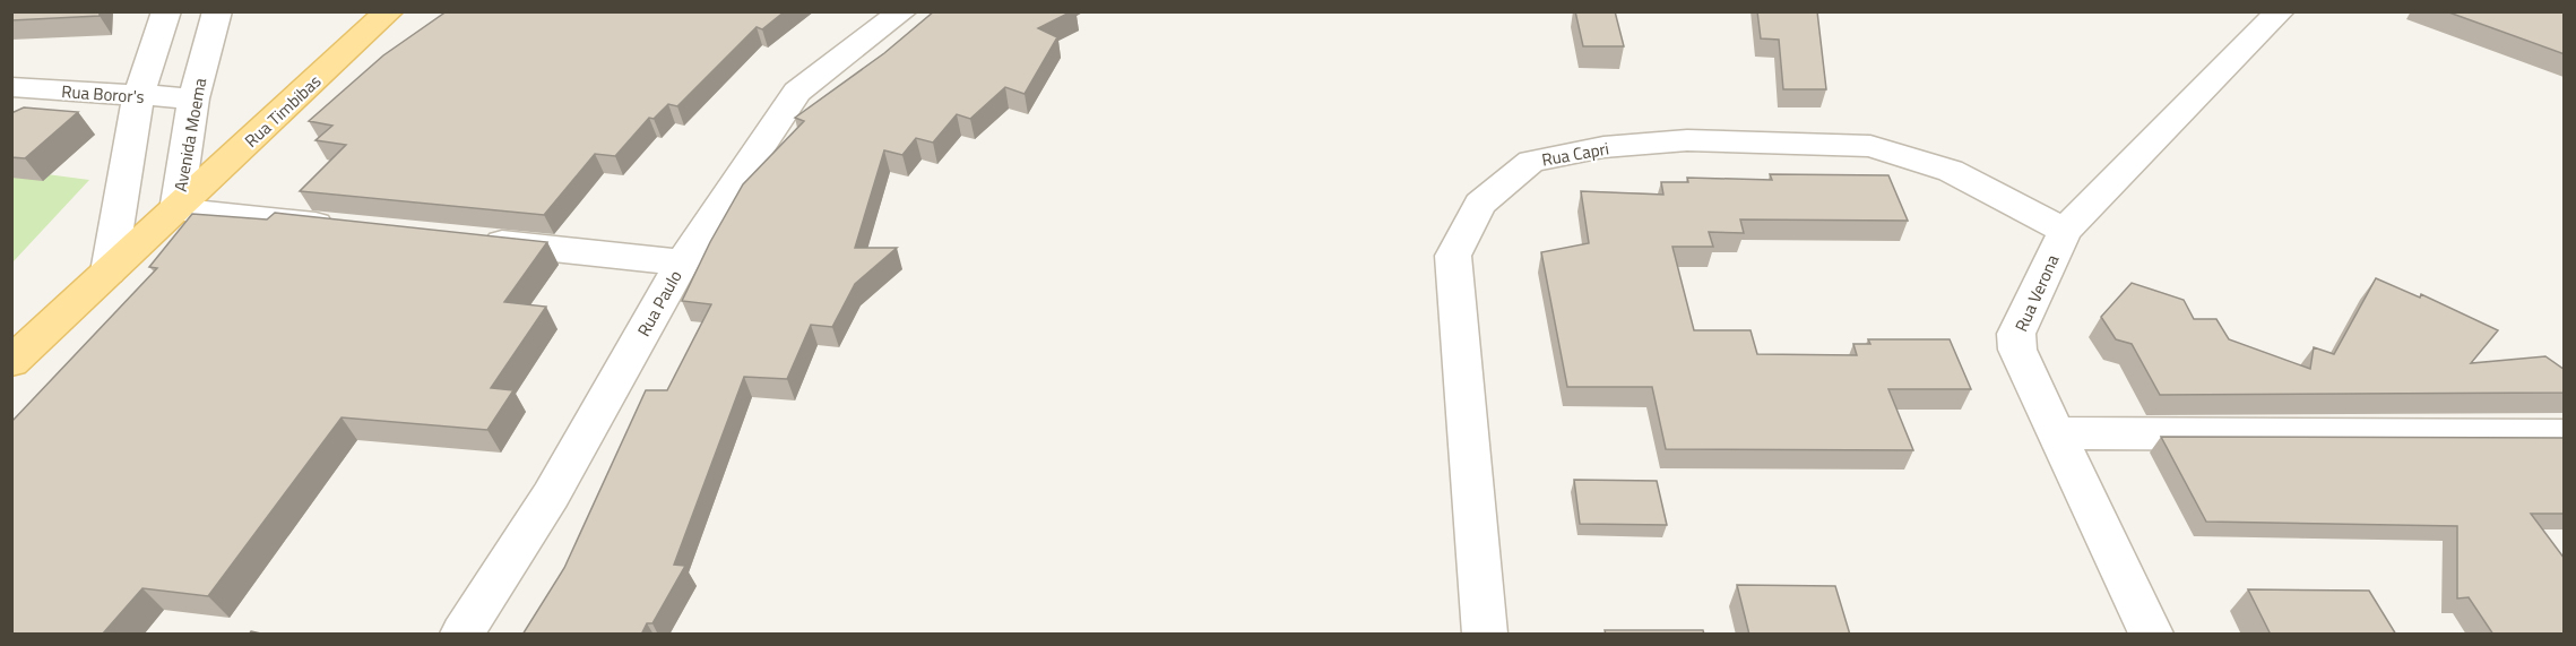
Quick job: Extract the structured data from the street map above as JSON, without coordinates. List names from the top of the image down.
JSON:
{
  "streets": {
    "main road": ["Rua Timbibas", "Avenida Moema"],
    "street": [
      "Rua Boror's",
      "Rua Capri",
      "Rua Verona",
      "Rua Paulo"
    ]
  },
  "crossings": [
    ["Rua Boror's", "Avenida Moema"],
    ["Rua Timbibas", "Avenida Moema"],
    ["Rua Capri", "Rua Verona"]
  ]
}
